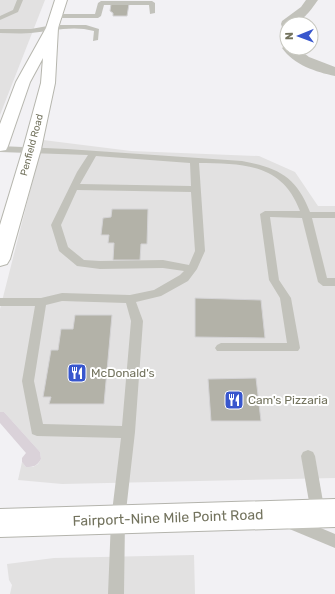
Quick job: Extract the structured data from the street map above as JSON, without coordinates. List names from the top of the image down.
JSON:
{
  "streets": {
    "main road": ["Penfield Road", "Fairport-Nine Mile Point Road"]
  },
  "places": {
    "restaurant": ["McDonald's", "Cam's Pizzaria"]
  },
  "north": "left"
}
